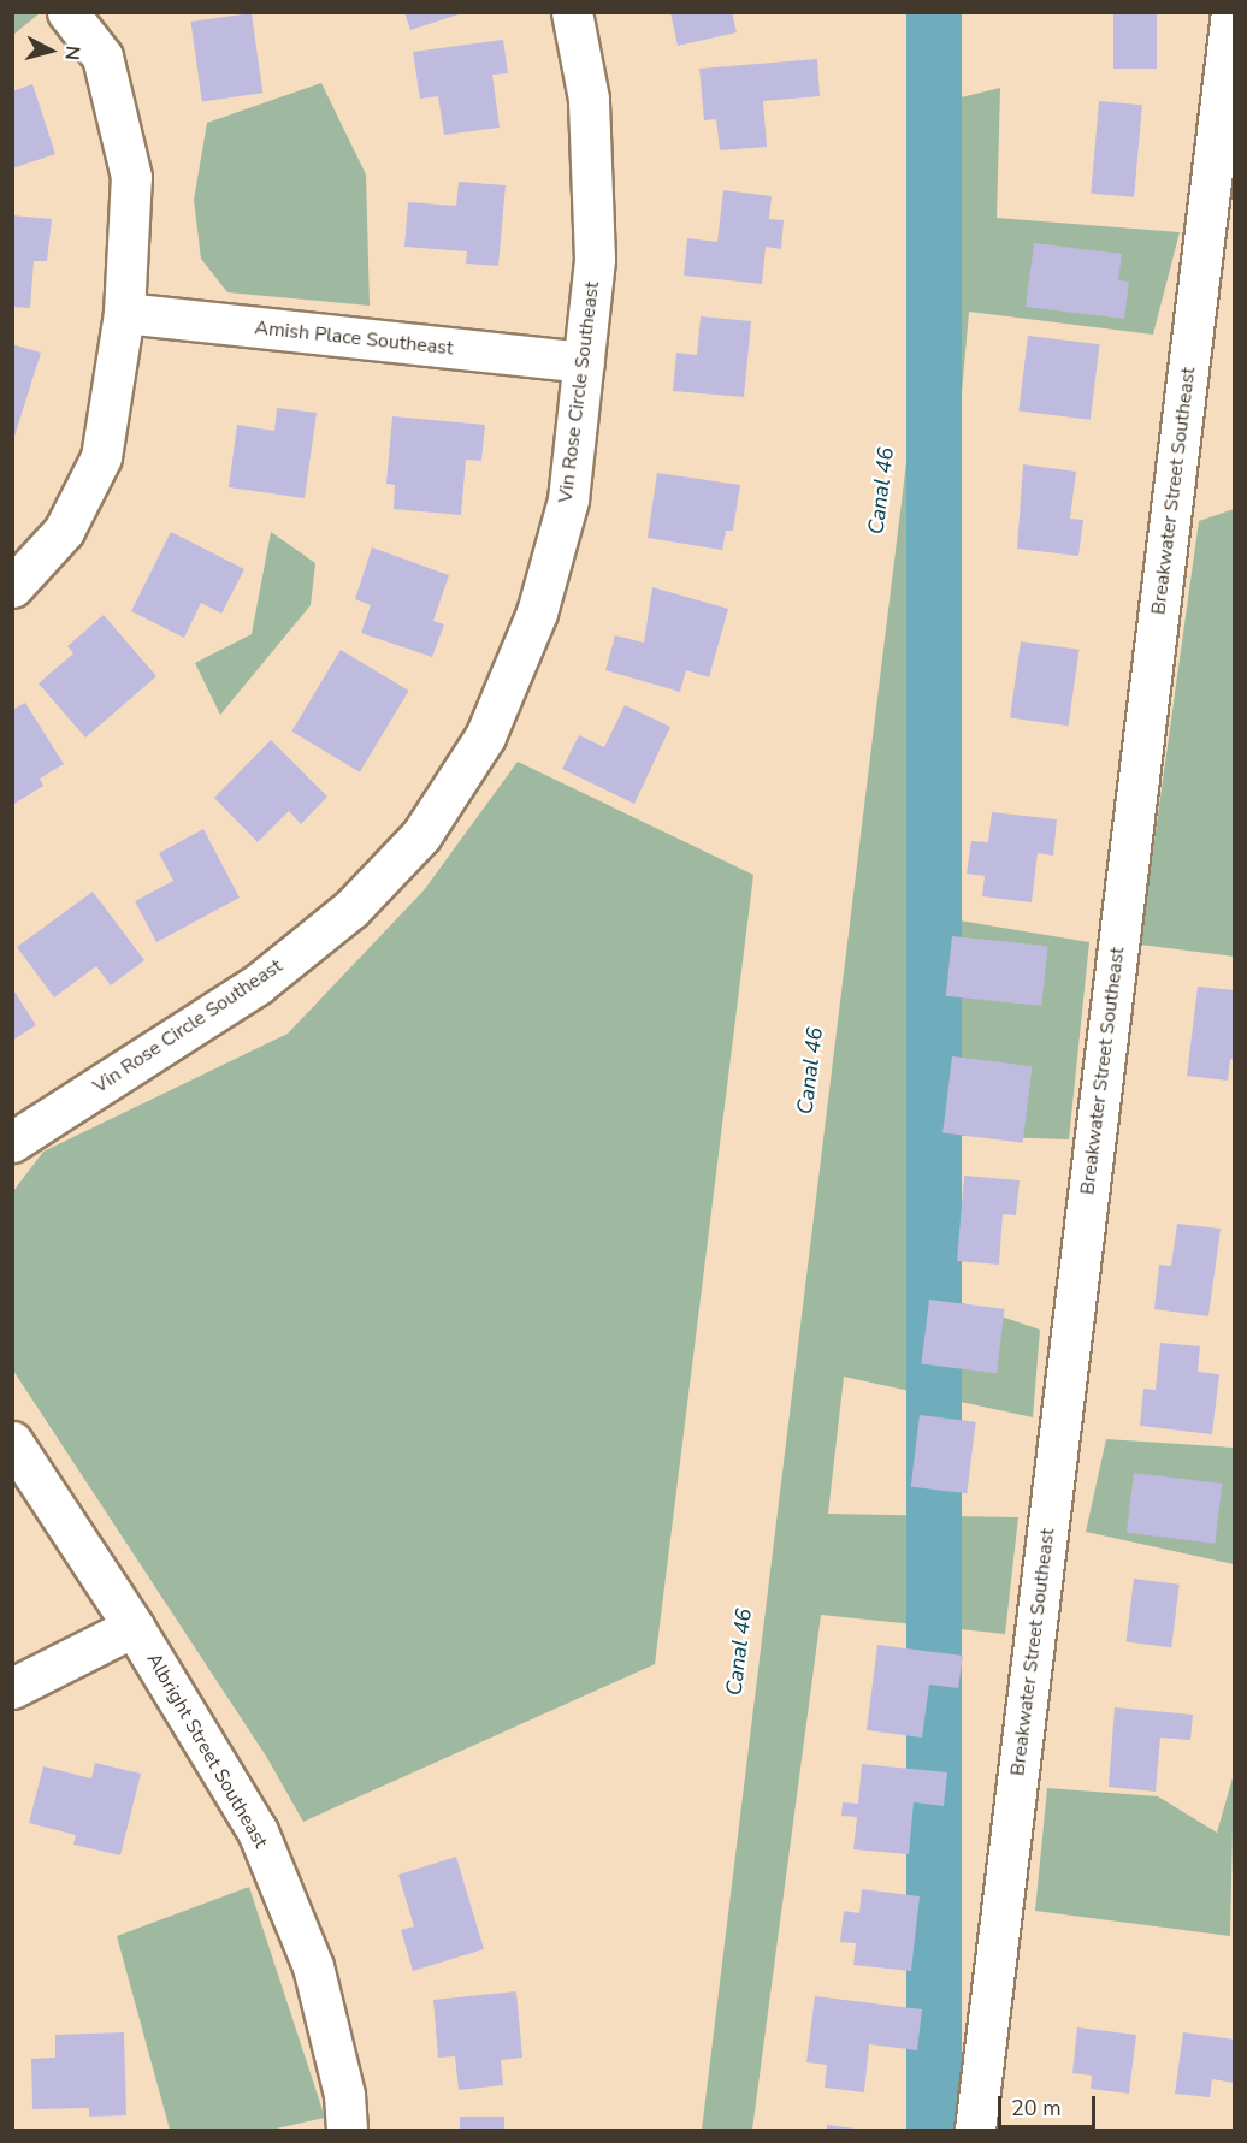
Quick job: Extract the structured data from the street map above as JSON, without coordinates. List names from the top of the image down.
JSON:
{
  "streets": {
    "street": [
      "Amish Place Southeast",
      "Vin Rose Circle Southeast",
      "Breakwater Street Southeast",
      "Albright Street Southeast"
    ]
  },
  "crossings": [
    ["Amish Place Southeast", "Vin Rose Circle Southeast"]
  ],
  "water": ["Canal 46"],
  "scale_bar": "20 m",
  "north": "right"
}
